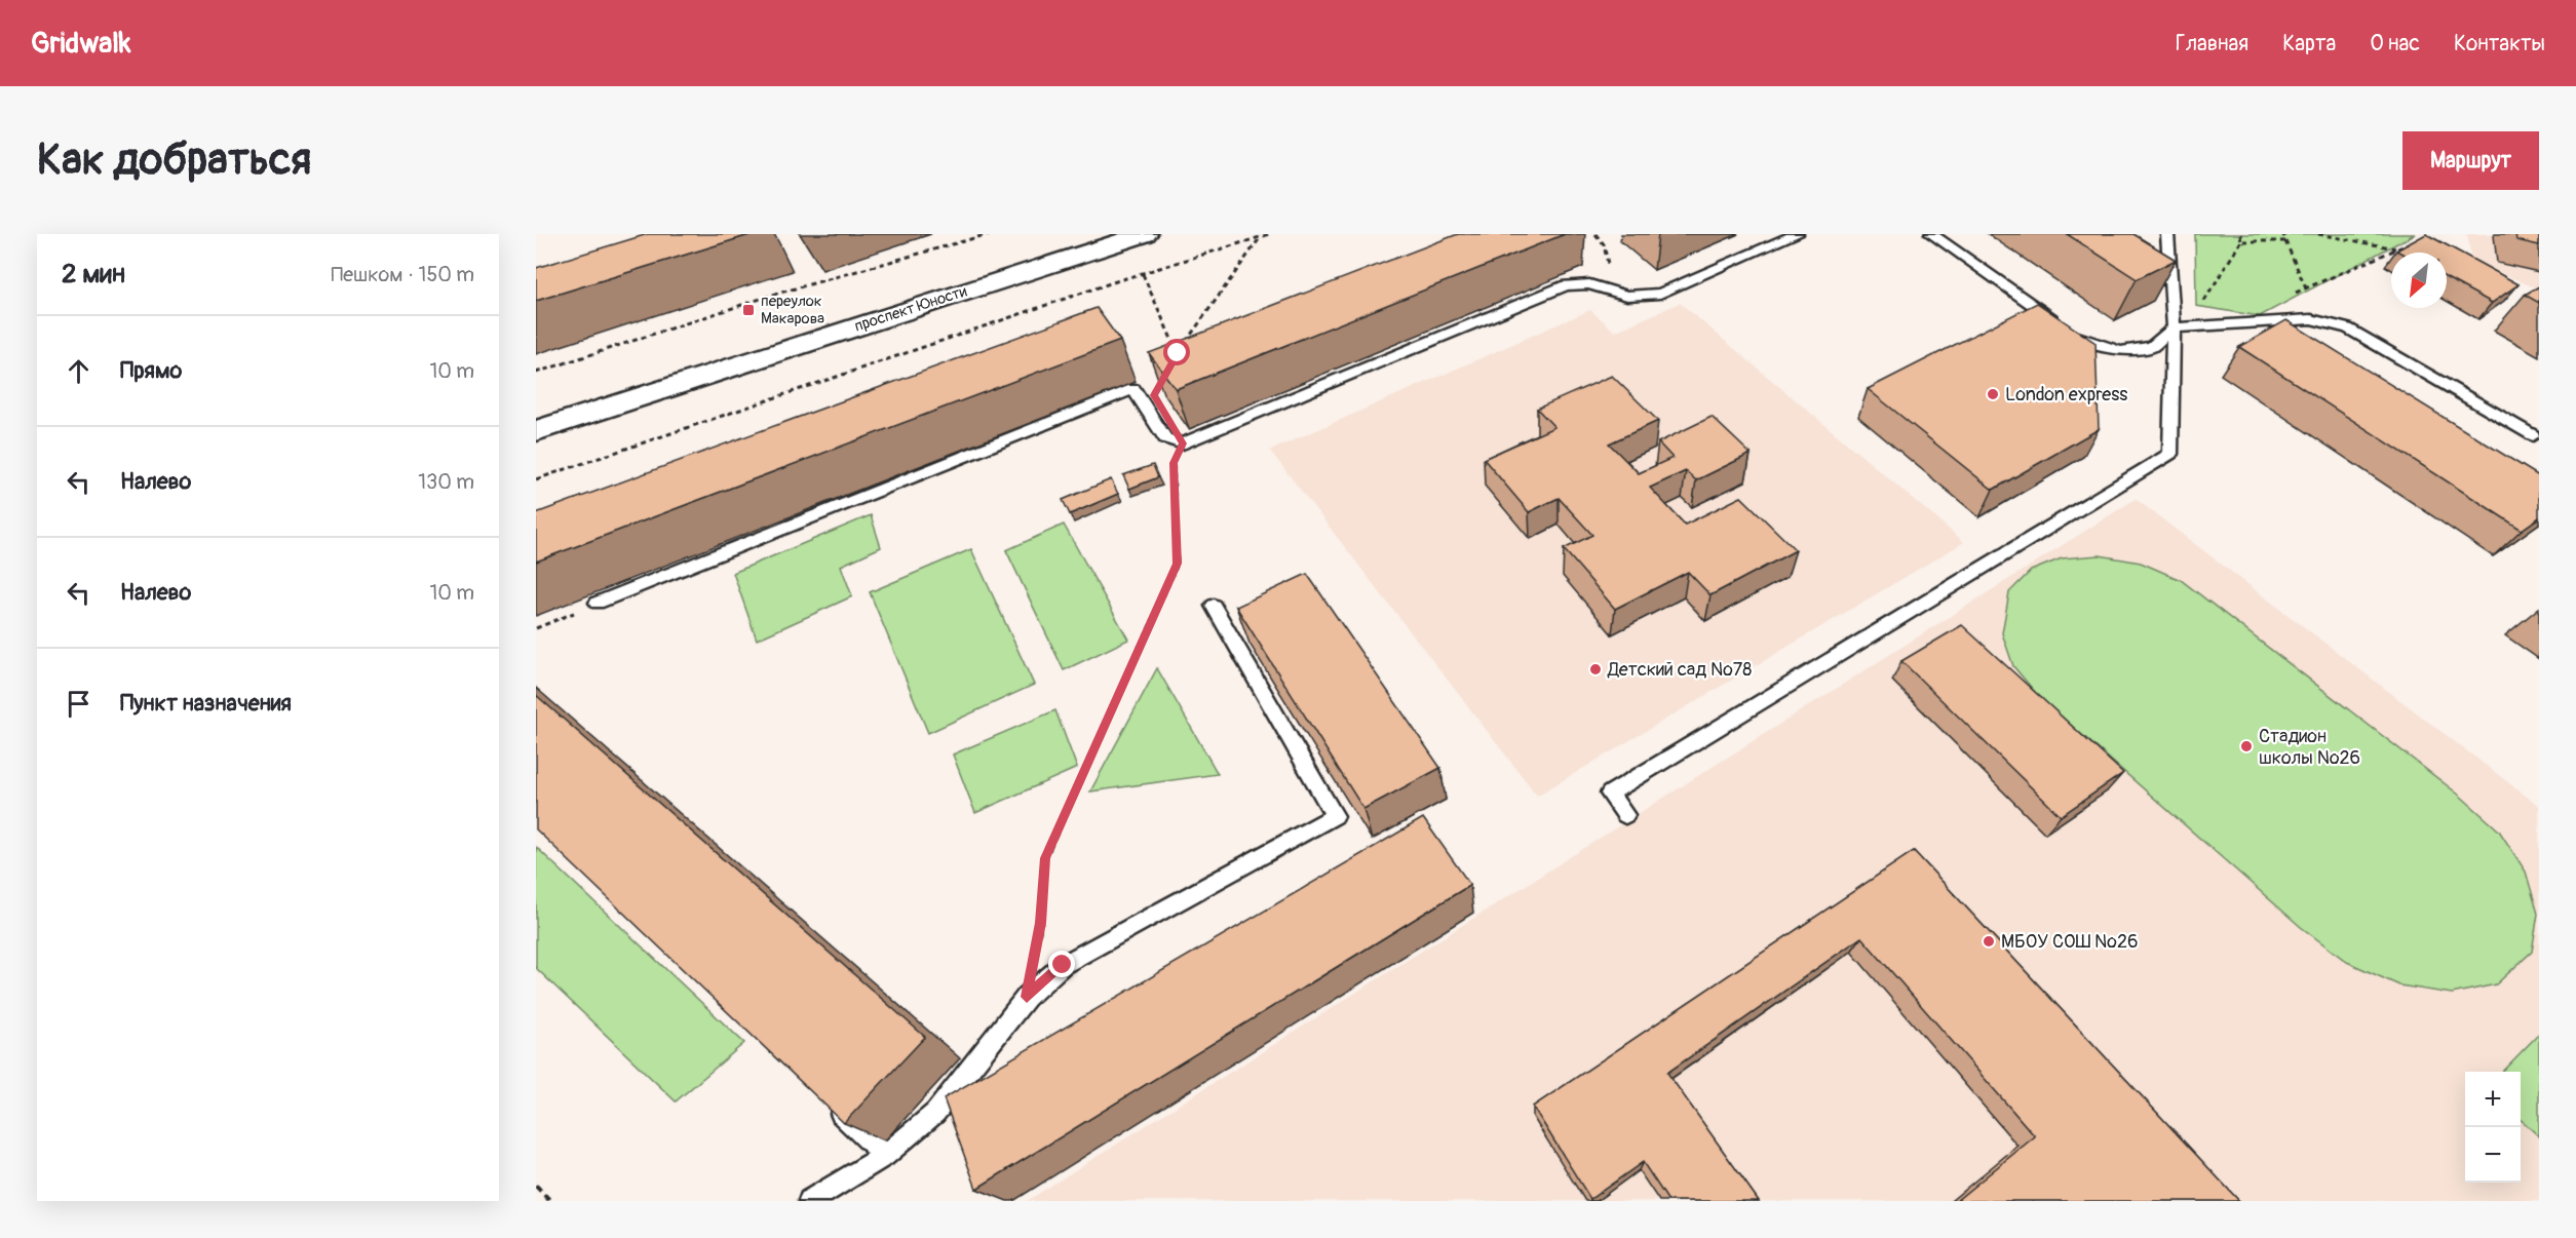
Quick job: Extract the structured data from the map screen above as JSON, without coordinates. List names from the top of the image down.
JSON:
{
  "streets": {
    "main road": ["проспект Юности"]
  },
  "places": {
    "transit": ["переулок Макарова"],
    "other": [
      "London express",
      "Детский сад №78",
      "Стадион школы №26",
      "МБОУ СОШ №26"
    ]
  },
  "north": "bottom left",
  "page": {
    "header": "Gridwalk",
    "nav": [
      "Главная",
      "Карта",
      "О нас",
      "Контакты"
    ],
    "buttons": "Маршрут",
    "title": "Как добраться",
    "heading": ["2 мин", "Пешком · 150 m"],
    "list": [
      ["Прямо", "10 m"],
      ["Налево", "130 m"],
      ["Налево", "10 m"],
      "Пункт назначения"
    ],
    "map_buttons": ["+", "−"]
  }
}
